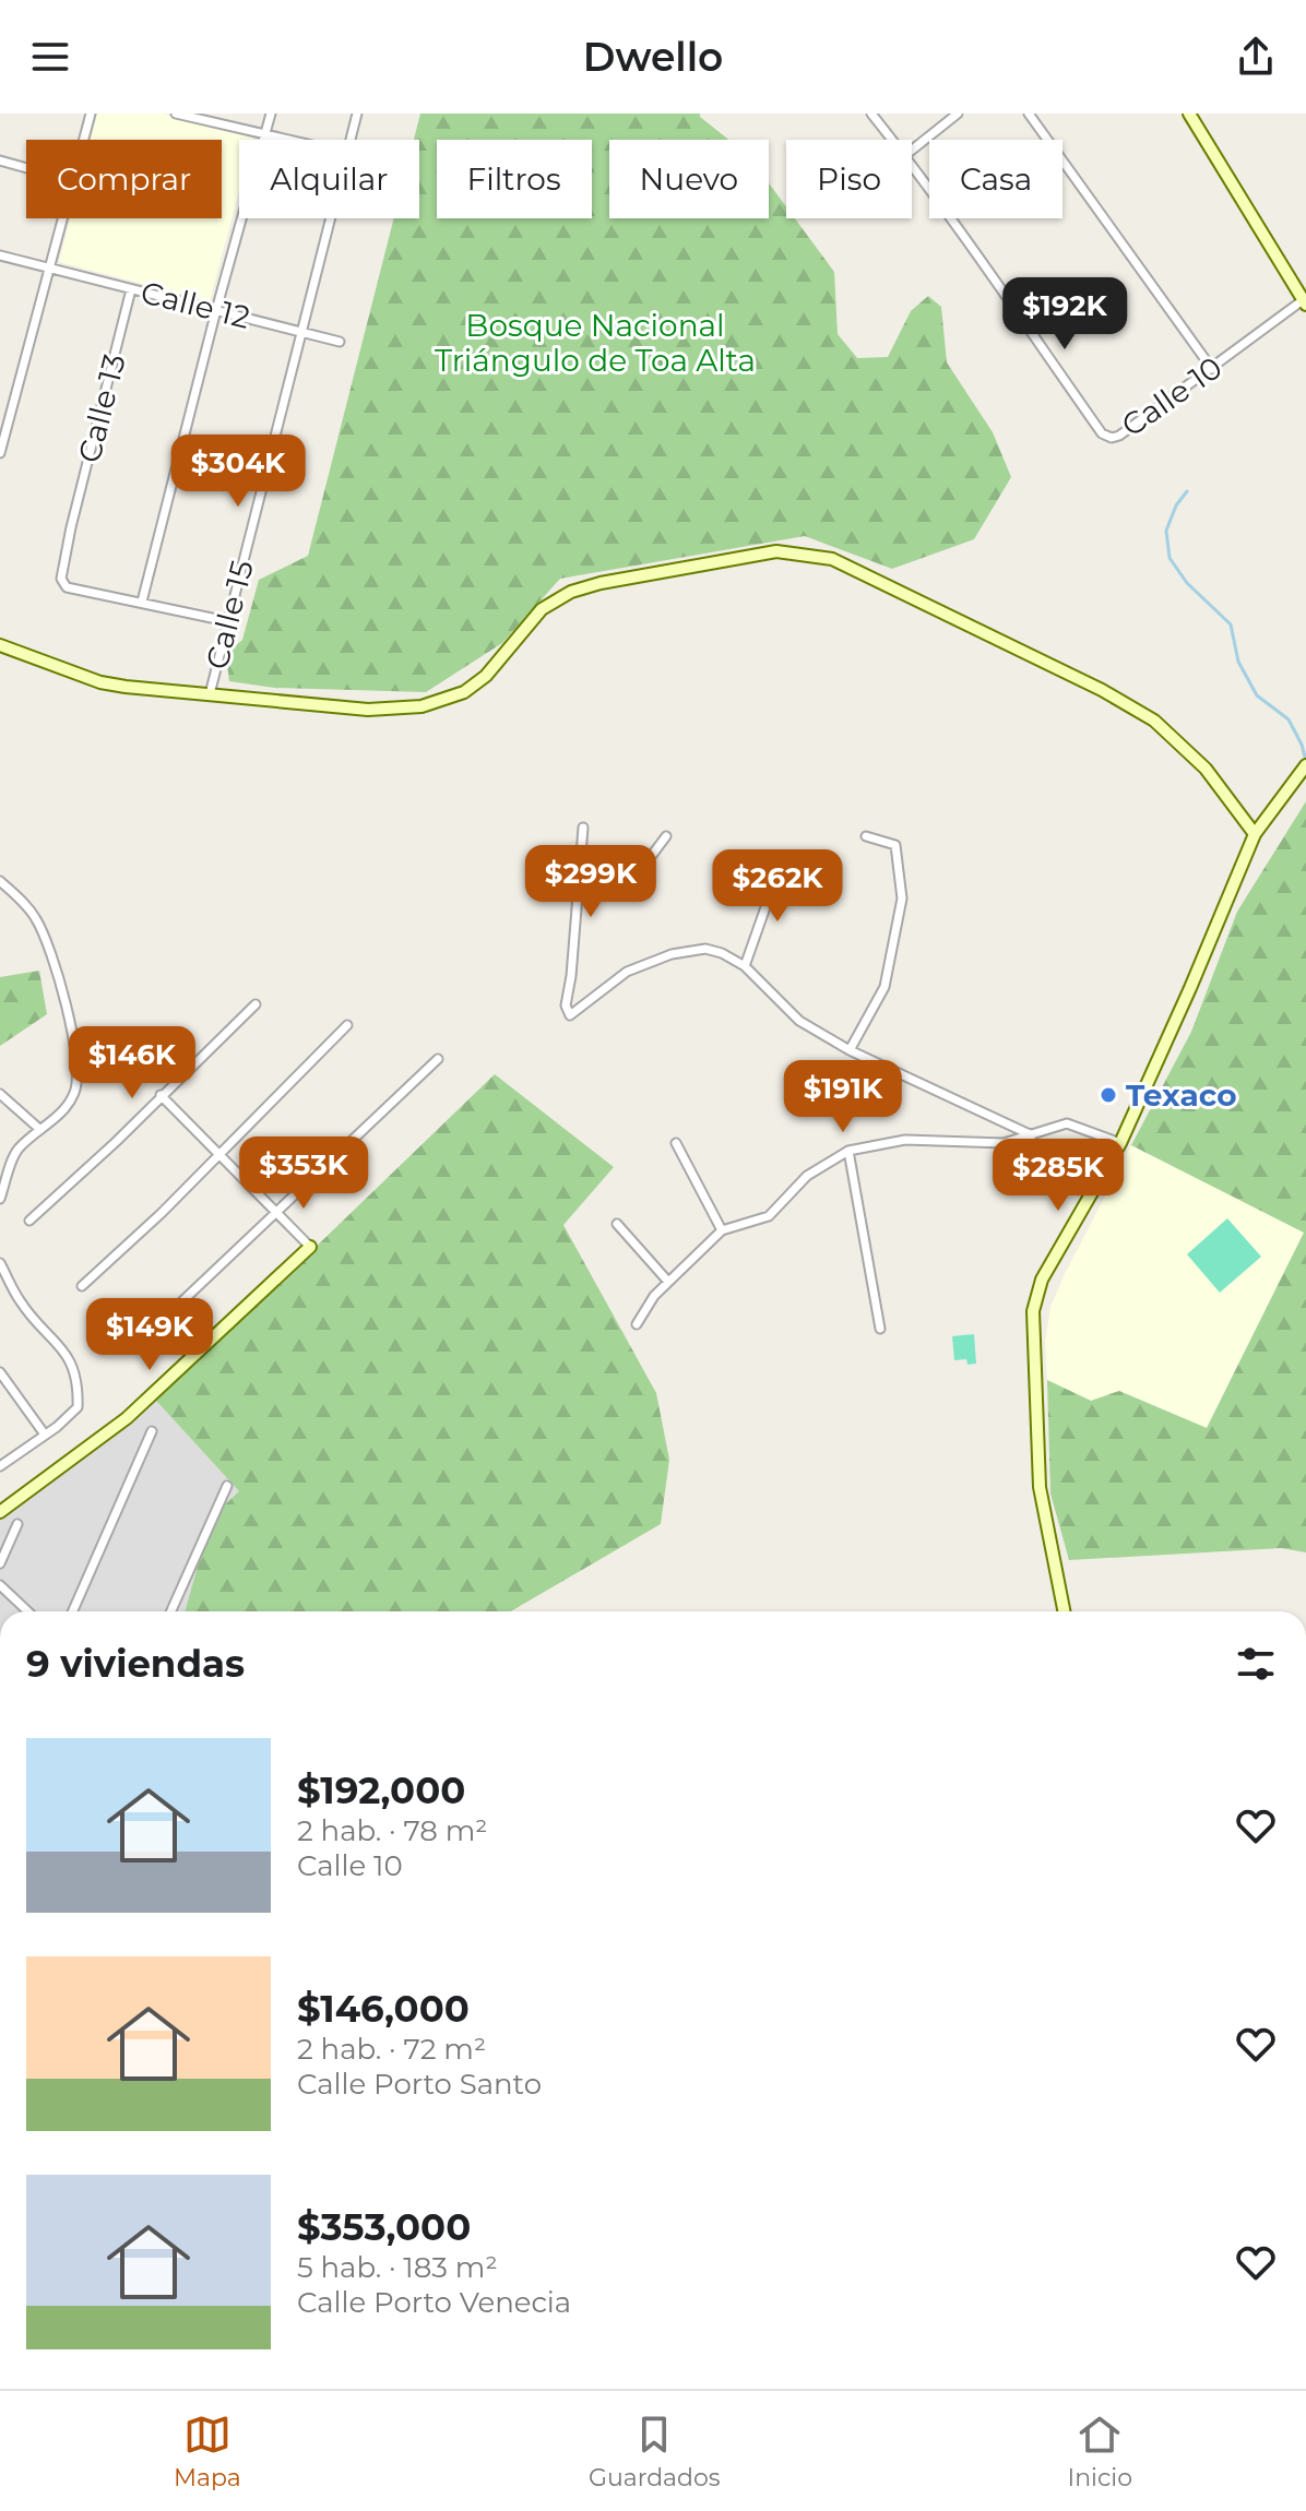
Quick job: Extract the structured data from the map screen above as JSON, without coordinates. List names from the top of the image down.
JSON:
{
  "streets": {
    "street": [
      "Calle 12",
      "Calle 10",
      "Calle 13",
      "Calle 15"
    ]
  },
  "crossings": [
    ["Calle 12", "Calle 13"],
    ["Calle 12", "Calle 15"]
  ],
  "parks": ["Bosque Nacional Triángulo de Toa Alta"],
  "places": ["Texaco"],
  "page": {
    "header": "Dwello",
    "chip": [
      "Comprar",
      "Alquilar",
      "Filtros",
      "Nuevo",
      "Piso",
      "Casa"
    ],
    "price": [
      "$192K",
      "$304K",
      "$299K",
      "$262K",
      "$146K",
      "$191K",
      "$353K",
      "$285K",
      "$149K"
    ],
    "heading": "9 viviendas",
    "list": [
      {
        "name": "$192,000",
        "note": "2 hab. · 78 m² · Calle 10"
      },
      {
        "name": "$146,000",
        "note": "2 hab. · 72 m² · Calle Porto Santo"
      },
      {
        "name": "$353,000",
        "note": "5 hab. · 183 m² · Calle Porto Venecia"
      }
    ],
    "tabs": ["Mapa", "Guardados", "Inicio"]
  }
}
